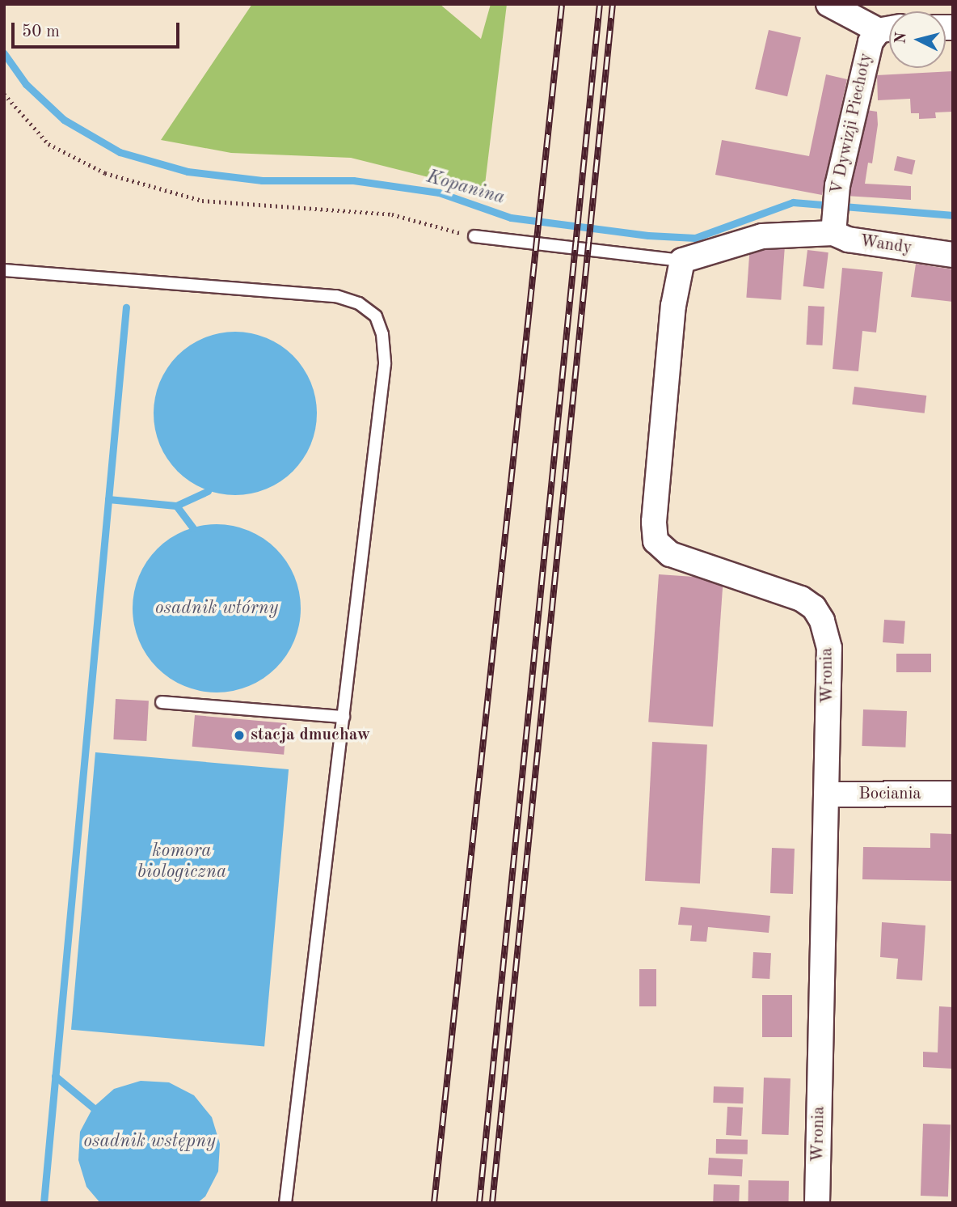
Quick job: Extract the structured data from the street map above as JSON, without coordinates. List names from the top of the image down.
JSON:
{
  "streets": {
    "street": [
      "V Dywizji Piechoty",
      "Wandy",
      "Wronia",
      "Bociania"
    ]
  },
  "crossings": [
    ["V Dywizji Piechoty", "Wandy"],
    ["Wandy", "Wronia"],
    ["Wronia", "Bociania"]
  ],
  "water": [
    "Kopanina",
    "osadnik wtórny",
    "komora biologiczna",
    "osadnik wstępny"
  ],
  "places": ["stacja dmuchaw"],
  "scale_bar": "50 m",
  "north": "left"
}
